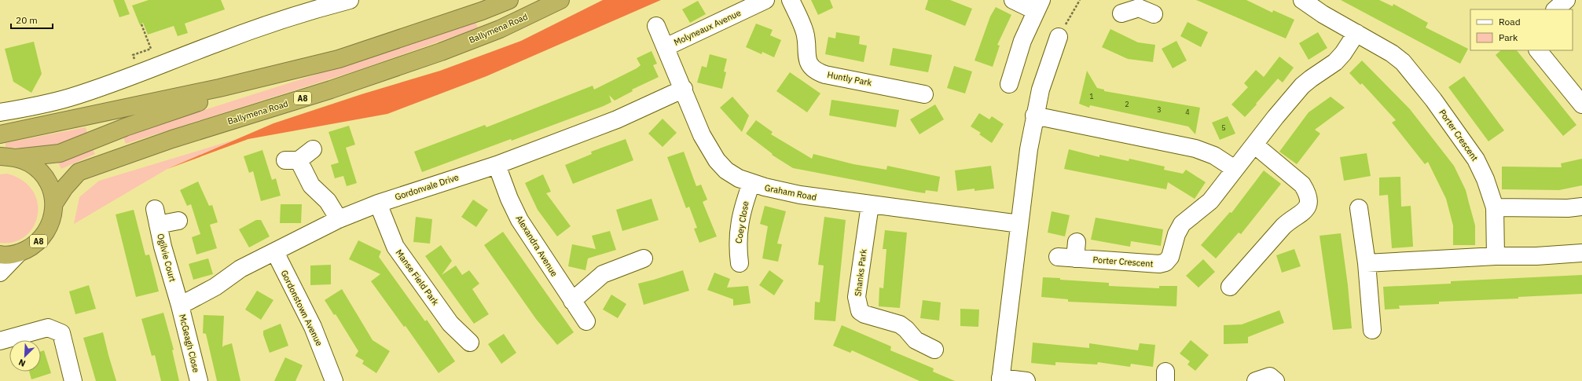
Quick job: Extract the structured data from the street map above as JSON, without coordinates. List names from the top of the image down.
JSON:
{
  "streets": {
    "highway": ["Ballymena Road", "A8"],
    "street": [
      "Molyneaux Avenue",
      "Huntly Park",
      "Porter Crescent",
      "Gordonvale Drive",
      "Graham Road",
      "Coey Close",
      "Alexandra Avenue",
      "Ogilvie Court",
      "Shanks Park",
      "Manse Field Park",
      "Gordonstown Avenue",
      "McGeagh Close"
    ]
  },
  "crossings": [
    ["Molyneaux Avenue", "Graham Road"],
    ["Ballymena Road", "A8"],
    ["Gordonvale Drive", "Graham Road"],
    ["Gordonvale Drive", "Alexandra Avenue"],
    ["Gordonvale Drive", "Ogilvie Court"],
    ["Gordonvale Drive", "Manse Field Park"],
    ["Gordonvale Drive", "Gordonstown Avenue"],
    ["Gordonvale Drive", "McGeagh Close"],
    ["Graham Road", "Coey Close"],
    ["Graham Road", "Shanks Park"],
    ["Ogilvie Court", "McGeagh Close"]
  ],
  "house_numbers": [
    "1",
    "2",
    "3",
    "4",
    "5"
  ],
  "legend": ["Road", "Park"],
  "scale_bar": "20 m",
  "north": "bottom left"
}
